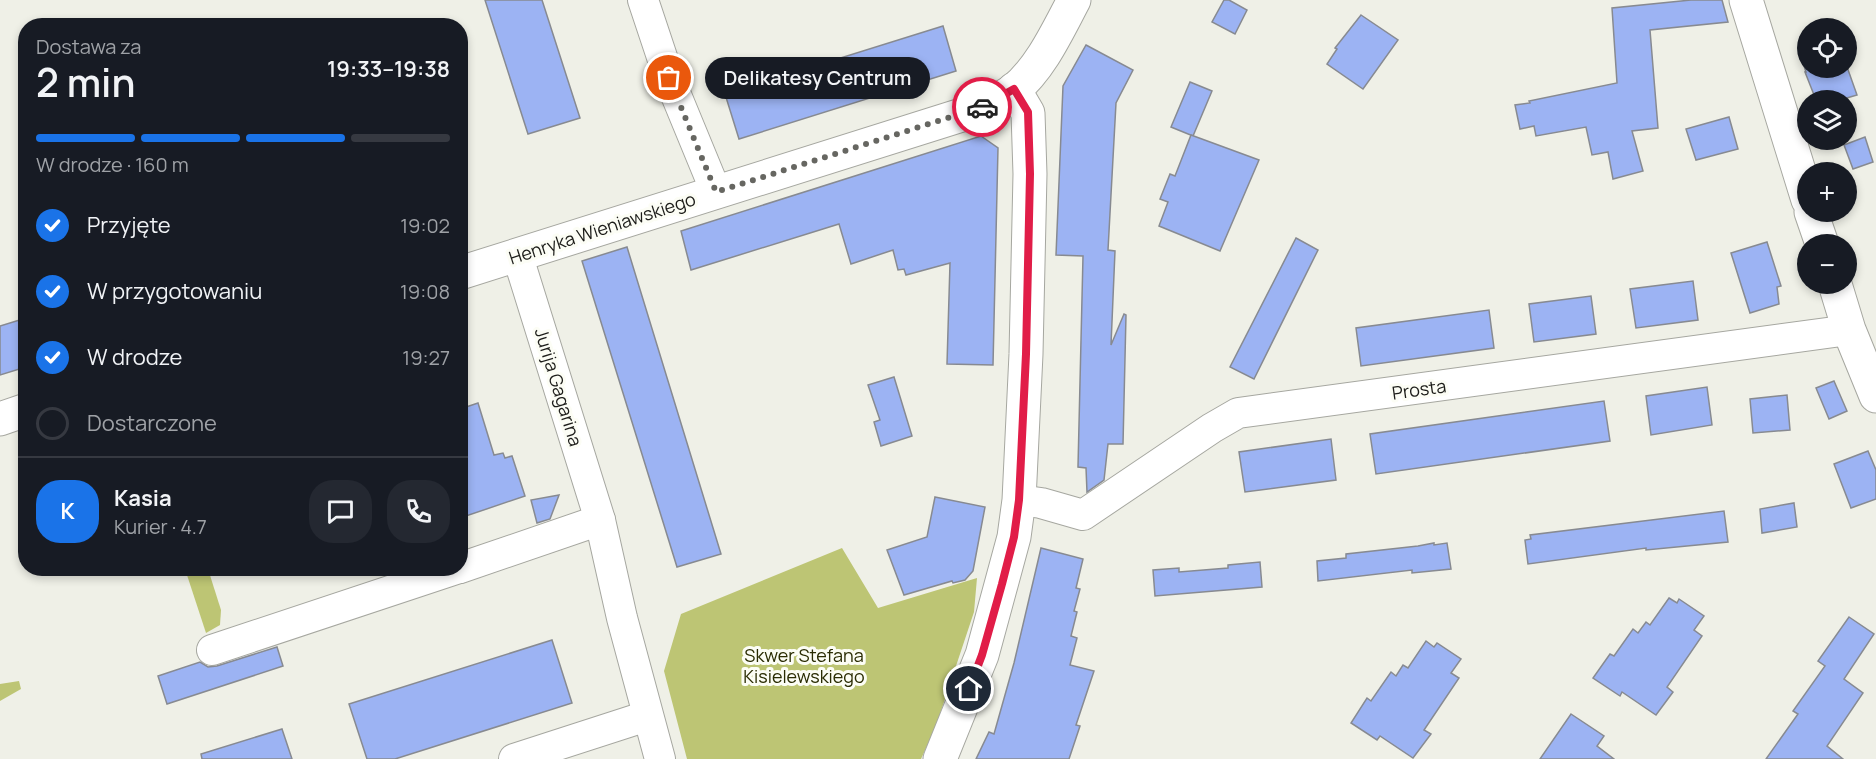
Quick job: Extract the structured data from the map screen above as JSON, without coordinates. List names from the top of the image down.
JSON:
{
  "streets": {
    "main road": ["Henryka Wieniawskiego"],
    "street": ["Jurija Gagarina", "Prosta"]
  },
  "crossings": [
    ["Henryka Wieniawskiego", "Jurija Gagarina"]
  ],
  "parks": ["Skwer Stefana Kisielewskiego"],
  "places": ["Delikatesy Centrum"],
  "page": {
    "map_buttons": ["+", "−"],
    "heading": ["2 min", "Dostawa za", "19:33–19:38"],
    "panel": ["Kasia", "Kurier · 4.7"],
    "bubble": "Delikatesy Centrum",
    "bar": "W drodze · 160 m",
    "list": [
      ["Przyjęte", "19:02"],
      ["W przygotowaniu", "19:08"],
      ["W drodze", "19:27"],
      "Dostarczone"
    ],
    "round": "K"
  }
}
